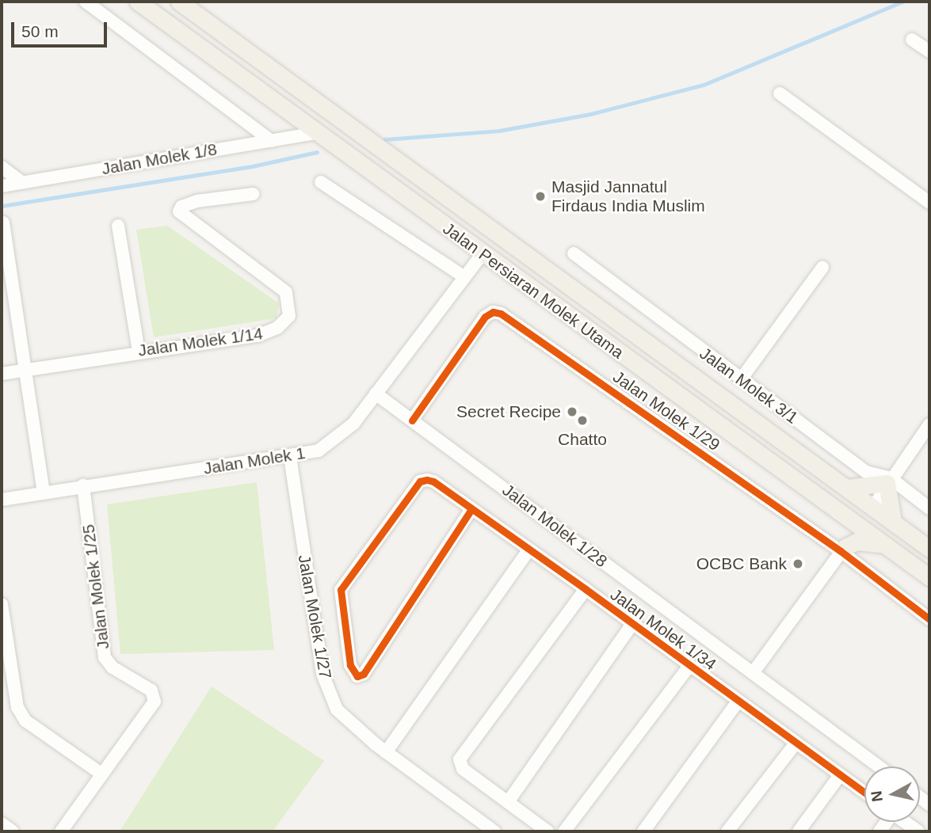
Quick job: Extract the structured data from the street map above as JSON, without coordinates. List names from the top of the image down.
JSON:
{
  "streets": {
    "main road": ["Jalan Persiaran Molek Utama"],
    "street": [
      "Jalan Molek 1/8",
      "Jalan Molek 1/14",
      "Jalan Molek 3/1",
      "Jalan Molek 1/29",
      "Jalan Molek 1",
      "Jalan Molek 1/28",
      "Jalan Molek 1/25",
      "Jalan Molek 1/27",
      "Jalan Molek 1/34"
    ]
  },
  "crossings": [
    ["Jalan Molek 1/8", "Jalan Persiaran Molek Utama"],
    ["Jalan Persiaran Molek Utama", "Jalan Molek 1"],
    ["Jalan Molek 1/29", "Jalan Molek 1/28"],
    ["Jalan Molek 1", "Jalan Molek 1/28"],
    ["Jalan Molek 1", "Jalan Molek 1/25"],
    ["Jalan Molek 1", "Jalan Molek 1/27"]
  ],
  "places": [
    "Masjid Jannatul Firdaus India Muslim",
    "Secret Recipe",
    "Chatto",
    "OCBC Bank"
  ],
  "scale_bar": "50 m",
  "north": "left"
}
